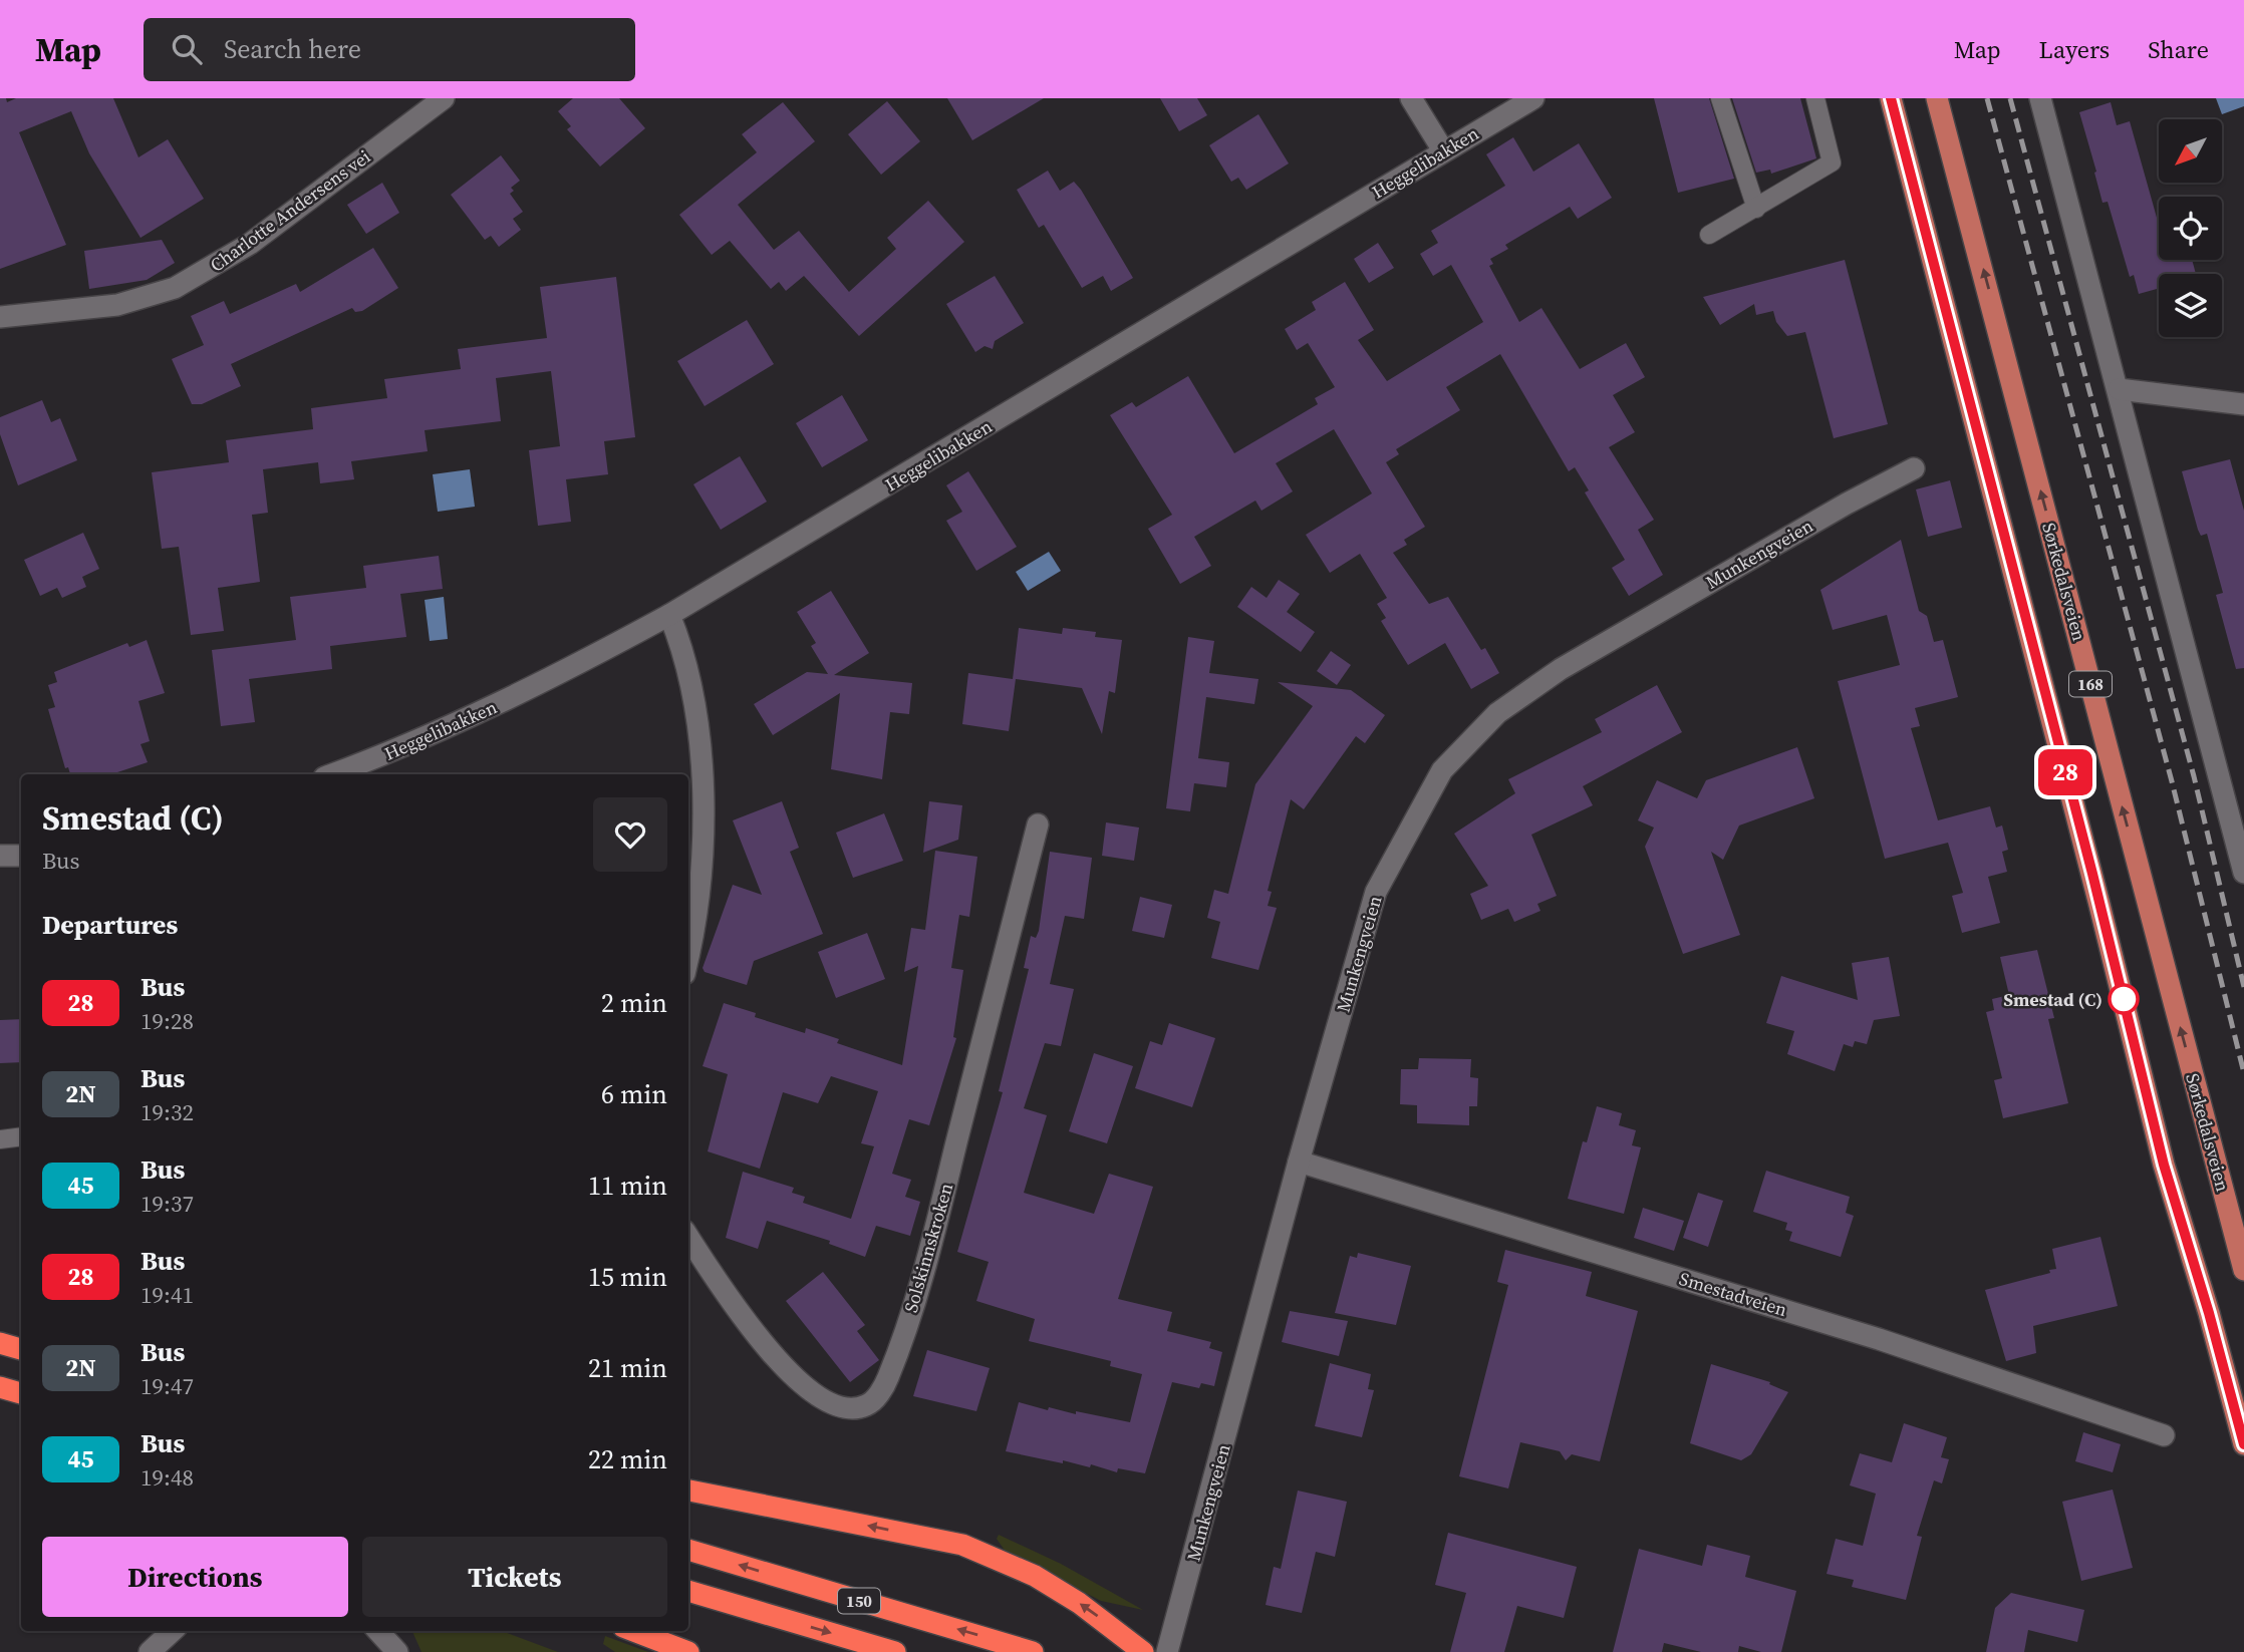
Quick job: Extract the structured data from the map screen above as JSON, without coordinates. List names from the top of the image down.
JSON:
{
  "streets": {
    "highway": ["150"],
    "main road": ["Sørkedalsveien", "168"],
    "street": [
      "Heggelibakken",
      "Charlotte Andersens vei",
      "Munkengveien",
      "Solskinnskroken",
      "Smestadveien"
    ]
  },
  "crossings": [
    ["Munkengveien", "Smestadveien"]
  ],
  "places": ["Smestad (C)"],
  "lines": ["bus line 28"],
  "north": "bottom left",
  "page": {
    "header": "Map",
    "search": "Search here",
    "nav": ["Map", "Layers", "Share"],
    "on_map": "28",
    "heading": [
      ["Smestad (C)", "Bus"],
      "Departures"
    ],
    "list": [
      {
        "mark": "28",
        "name": "Bus",
        "note": "19:28",
        "value": "2 min"
      },
      {
        "mark": "2N",
        "name": "Bus",
        "note": "19:32",
        "value": "6 min"
      },
      {
        "mark": "45",
        "name": "Bus",
        "note": "19:37",
        "value": "11 min"
      },
      {
        "mark": "28",
        "name": "Bus",
        "note": "19:41",
        "value": "15 min"
      },
      {
        "mark": "2N",
        "name": "Bus",
        "note": "19:47",
        "value": "21 min"
      },
      {
        "mark": "45",
        "name": "Bus",
        "note": "19:48",
        "value": "22 min"
      }
    ],
    "buttons": ["Directions", "Tickets"]
  }
}
